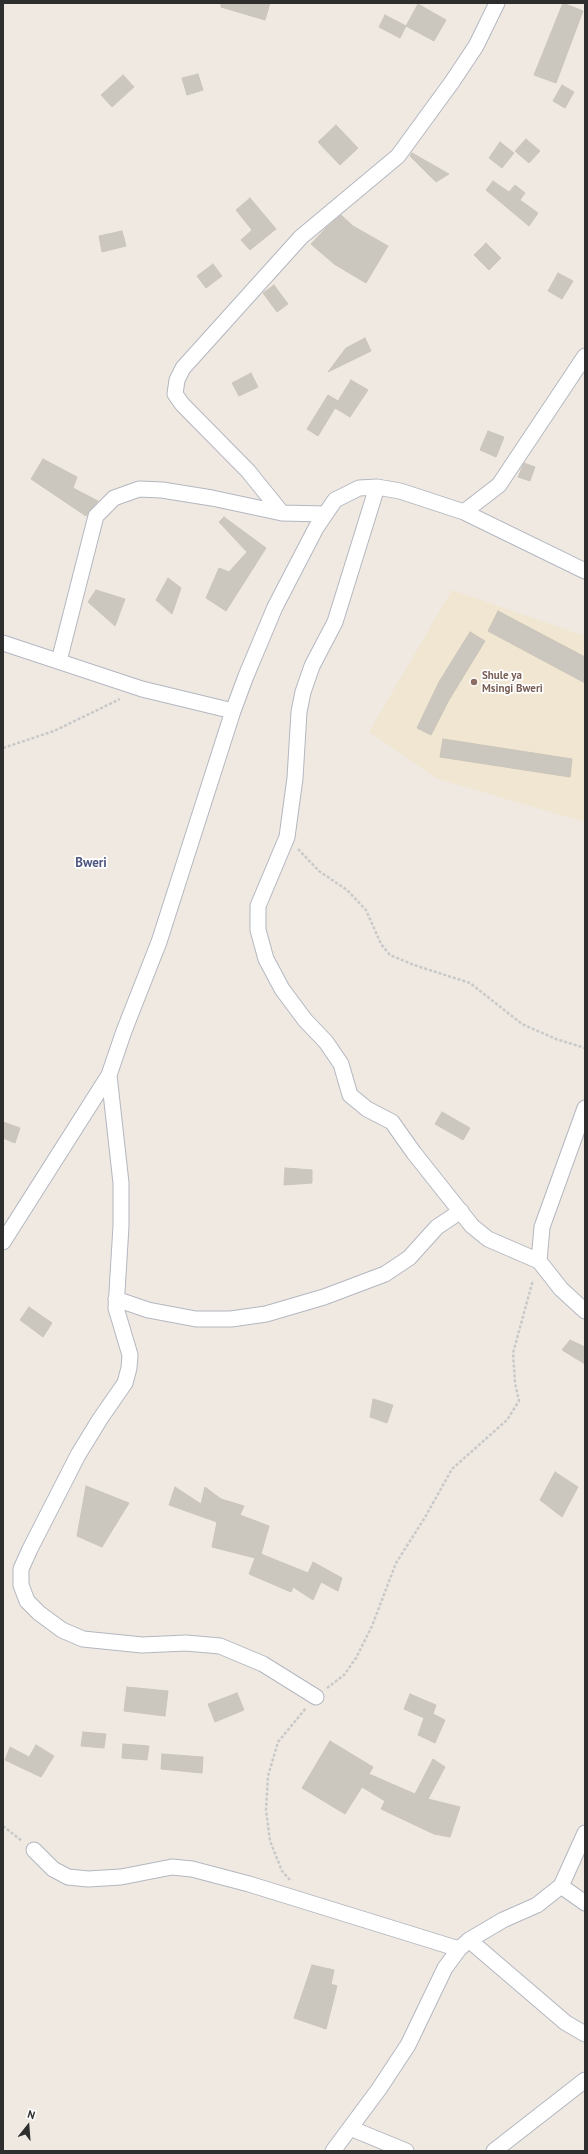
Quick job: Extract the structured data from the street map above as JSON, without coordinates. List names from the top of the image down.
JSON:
{
  "districts": ["Bweri"],
  "places": ["Shule ya Msingi Bweri"],
  "north": "top"
}
